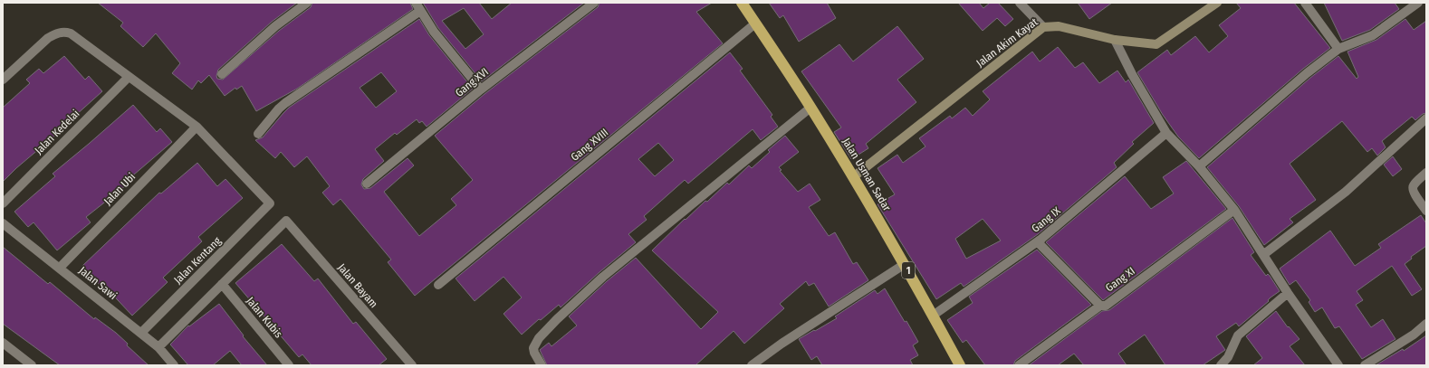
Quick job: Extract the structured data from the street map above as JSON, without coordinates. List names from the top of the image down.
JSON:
{
  "streets": {
    "highway": ["Jalan Usman Sadar", "1"],
    "main road": ["Jalan Akim Kayat"],
    "street": [
      "Gang XVI",
      "Jalan Kedelai",
      "Gang XVIII",
      "Jalan Ubi",
      "Gang IX",
      "Jalan Kentang",
      "Gang XI",
      "Jalan Sawi",
      "Jalan Bayam",
      "Jalan Kubis"
    ]
  },
  "crossings": [
    ["Jalan Akim Kayat", "Jalan Usman Sadar"],
    ["Gang XVIII", "Jalan Usman Sadar"],
    ["Jalan Usman Sadar", "Gang IX"],
    ["Jalan Ubi", "Jalan Kentang"],
    ["Jalan Ubi", "Jalan Sawi"],
    ["Jalan Kentang", "Jalan Sawi"],
    ["Jalan Bayam", "Jalan Kubis"]
  ]
}
